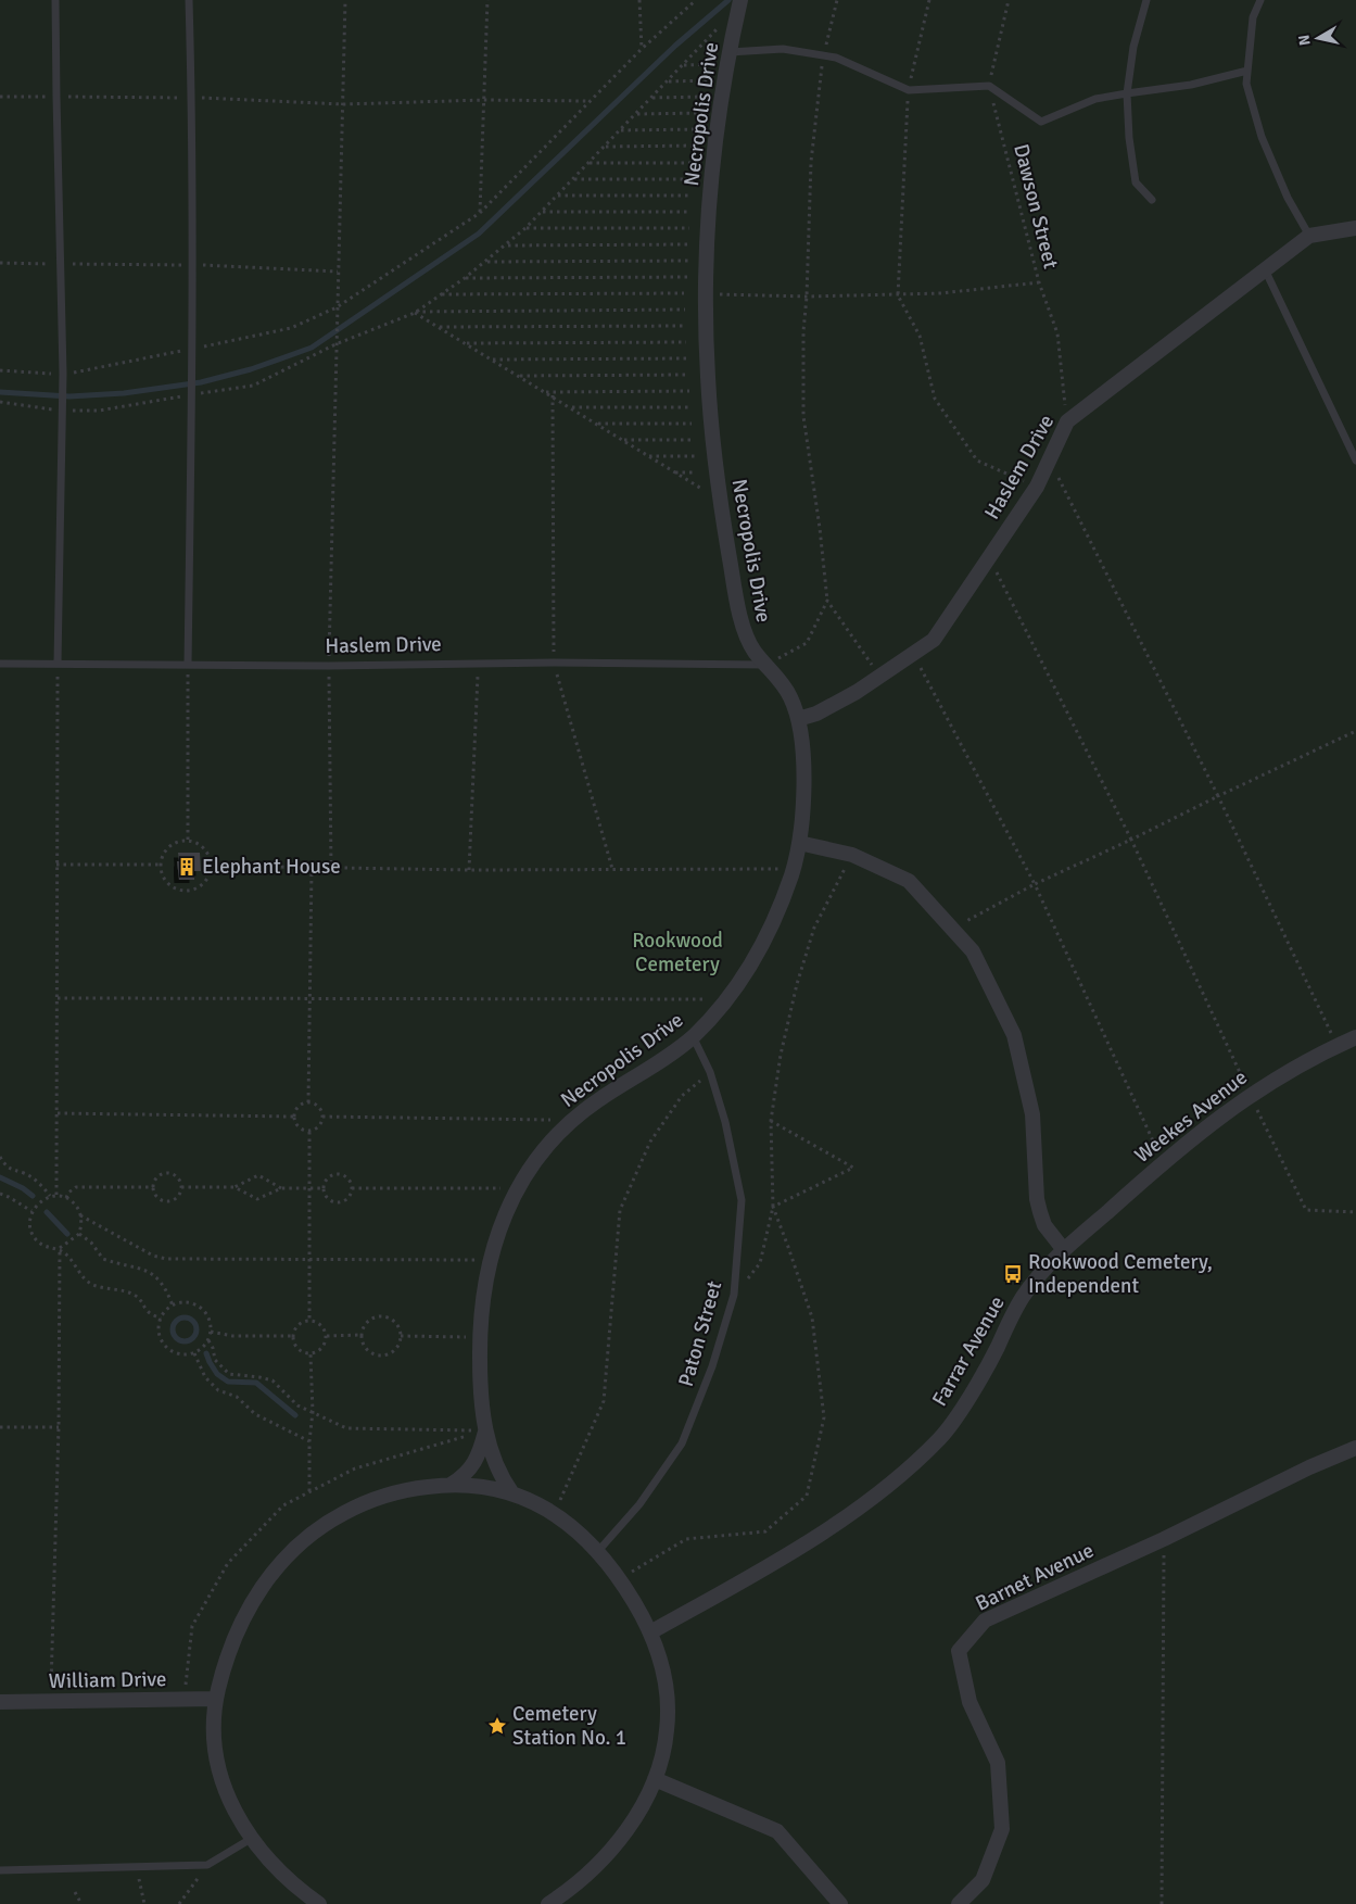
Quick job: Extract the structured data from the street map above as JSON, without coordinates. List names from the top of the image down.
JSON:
{
  "streets": {
    "street": [
      "Necropolis Drive",
      "Haslem Drive",
      "Weekes Avenue",
      "Farrar Avenue",
      "Barnet Avenue",
      "William Drive"
    ],
    "lane": ["Paton Street"],
    "path": ["Dawson Street"]
  },
  "crossings": [
    ["Necropolis Drive", "Haslem Drive"],
    ["Necropolis Drive", "Paton Street"],
    ["Dawson Street", "Haslem Drive"],
    ["Weekes Avenue", "Farrar Avenue"]
  ],
  "parks": ["Rookwood Cemetery"],
  "places": {
    "building": ["Elephant House"],
    "bus stop": ["Rookwood Cemetery, Independent"],
    "place": ["Cemetery Station No. 1"]
  },
  "north": "left"
}
